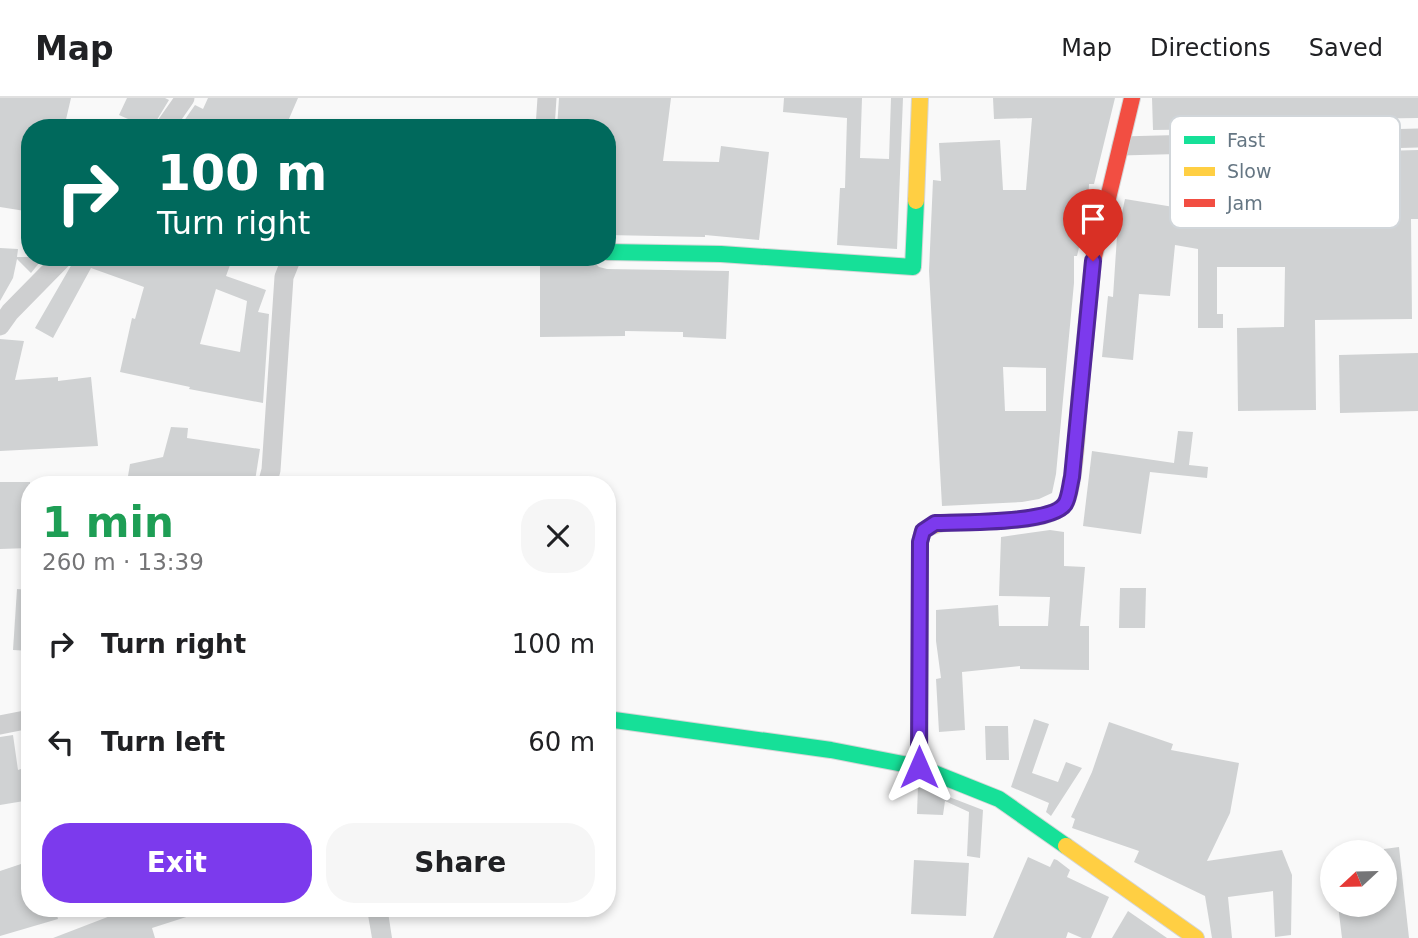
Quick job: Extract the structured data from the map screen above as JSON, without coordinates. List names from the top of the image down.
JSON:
{
  "legend": ["Fast", "Slow", "Jam"],
  "north": "left",
  "page": {
    "header": "Map",
    "nav": ["Map", "Directions", "Saved"],
    "turn": ["100 m", "Turn right"],
    "heading": ["1 min", "260 m · 13:39"],
    "list": [
      {
        "name": "Turn right",
        "value": "100 m"
      },
      {
        "name": "Turn left",
        "value": "60 m"
      }
    ],
    "buttons": ["Exit", "Share"]
  }
}
